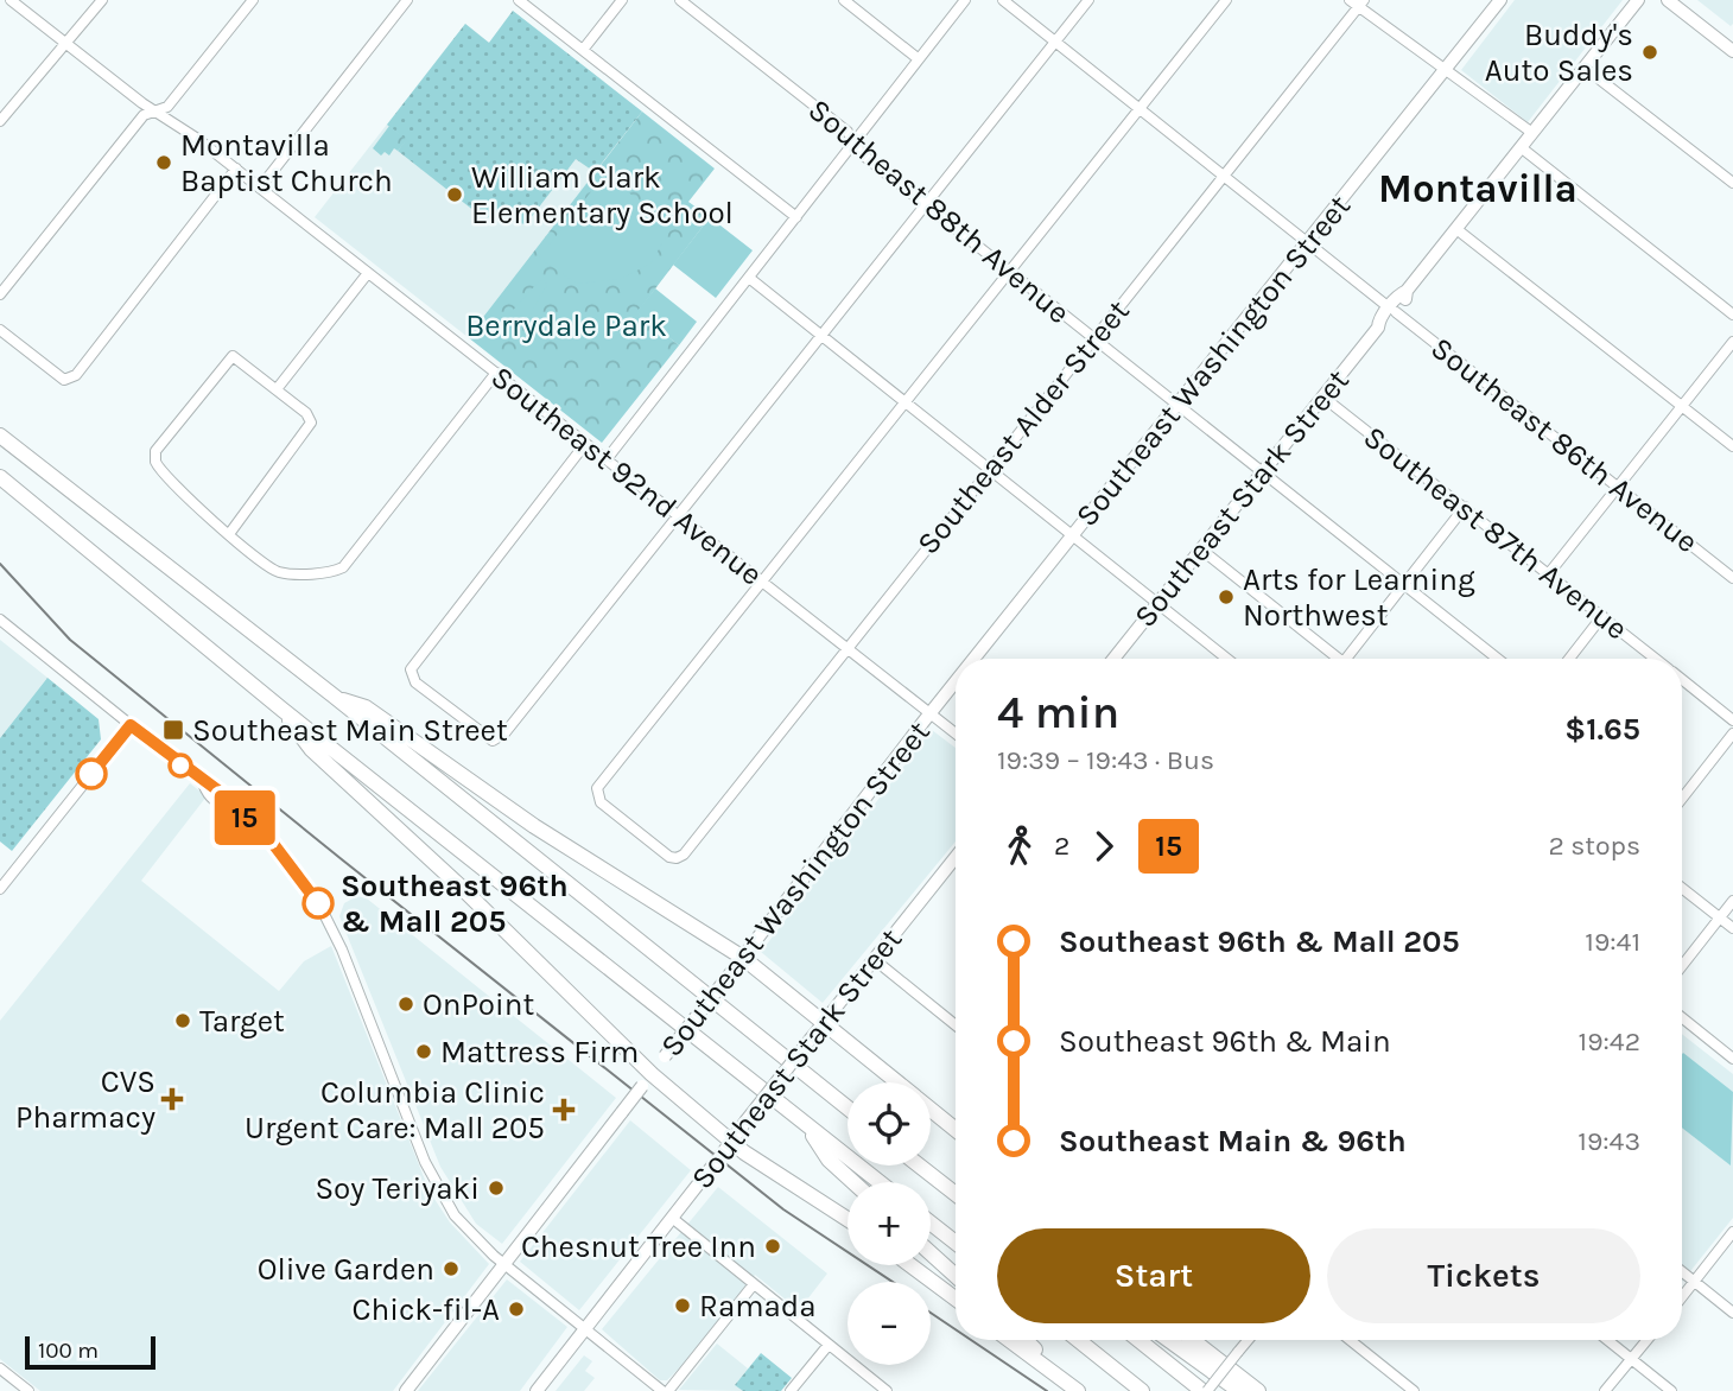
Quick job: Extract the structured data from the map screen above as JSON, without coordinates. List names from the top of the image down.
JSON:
{
  "streets": {
    "main road": ["Southeast Washington Street", "Southeast Stark Street"],
    "street": [
      "Southeast 88th Avenue",
      "Southeast Alder Street",
      "Southeast 86th Avenue",
      "Southeast 92nd Avenue",
      "Southeast 87th Avenue"
    ]
  },
  "crossings": [
    ["Southeast 88th Avenue", "Southeast Washington Street"],
    ["Southeast 88th Avenue", "Southeast Alder Street"],
    ["Southeast 88th Avenue", "Southeast Stark Street"],
    ["Southeast Washington Street", "Southeast 86th Avenue"],
    ["Southeast Washington Street", "Southeast 92nd Avenue"],
    ["Southeast Alder Street", "Southeast 86th Avenue"],
    ["Southeast Alder Street", "Southeast 92nd Avenue"],
    ["Southeast 86th Avenue", "Southeast Stark Street"],
    ["Southeast Stark Street", "Southeast 87th Avenue"]
  ],
  "districts": ["Montavilla"],
  "parks": ["Berrydale Park"],
  "places": {
    "other": [
      "Buddy's Auto Sales",
      "Montavilla Baptist Church",
      "William Clark Elementary School",
      "Arts for Learning Northwest",
      "Southeast 96th & Mall 205",
      "OnPoint",
      "Target",
      "Mattress Firm",
      "Soy Teriyaki",
      "Chesnut Tree Inn",
      "Olive Garden",
      "Ramada",
      "Chick-fil-A"
    ],
    "transit": ["Southeast Main Street"],
    "health": ["CVS Pharmacy", "Columbia Clinic Urgent Care: Mall 205"]
  },
  "lines": ["bus line 15"],
  "scale_bar": "100 m",
  "page": {
    "on_map": "15",
    "heading": ["4 min", "19:39 – 19:43 · Bus", "$1.65"],
    "legs": ["2", "15", "2 stops"],
    "list": [
      {
        "name": "Southeast 96th & Mall 205",
        "value": "19:41"
      },
      {
        "name": "Southeast 96th & Main",
        "value": "19:42"
      },
      {
        "name": "Southeast Main & 96th",
        "value": "19:43"
      }
    ],
    "map_buttons": ["+", "−"],
    "buttons": ["Start", "Tickets"],
    "scale": "100 m"
  }
}
